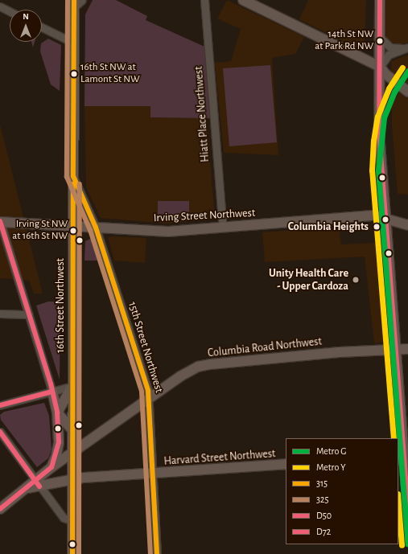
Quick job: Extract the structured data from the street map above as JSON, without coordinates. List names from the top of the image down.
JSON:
{
  "streets": {
    "main road": [
      "Irving Street Northwest",
      "16th Street Northwest",
      "Columbia Road Northwest",
      "Harvard Street Northwest"
    ],
    "street": ["Hiatt Place Northwest", "15th Street Northwest"]
  },
  "crossings": [
    ["Hiatt Place Northwest", "Irving Street Northwest"],
    ["Irving Street Northwest", "16th Street Northwest"],
    ["Irving Street Northwest", "15th Street Northwest"],
    ["16th Street Northwest", "15th Street Northwest"],
    ["16th Street Northwest", "Columbia Road Northwest"],
    ["16th Street Northwest", "Harvard Street Northwest"],
    ["15th Street Northwest", "Columbia Road Northwest"],
    ["15th Street Northwest", "Harvard Street Northwest"],
    ["Columbia Road Northwest", "Harvard Street Northwest"]
  ],
  "places": [
    "14th St NW at Park Rd NW",
    "16th St NW at Lamont St NW",
    "Columbia Heights",
    "Irving St NW at 16th St NW",
    "Unity Health Care - Upper Cardoza"
  ],
  "lines": [
    "transit line 315",
    "transit line 325",
    "transit line D50",
    "metro line Y",
    "metro line G",
    "transit line D72"
  ],
  "legend": [
    "Metro G",
    "Metro Y",
    "315",
    "325",
    "D50",
    "D72"
  ],
  "north": "top"
}
